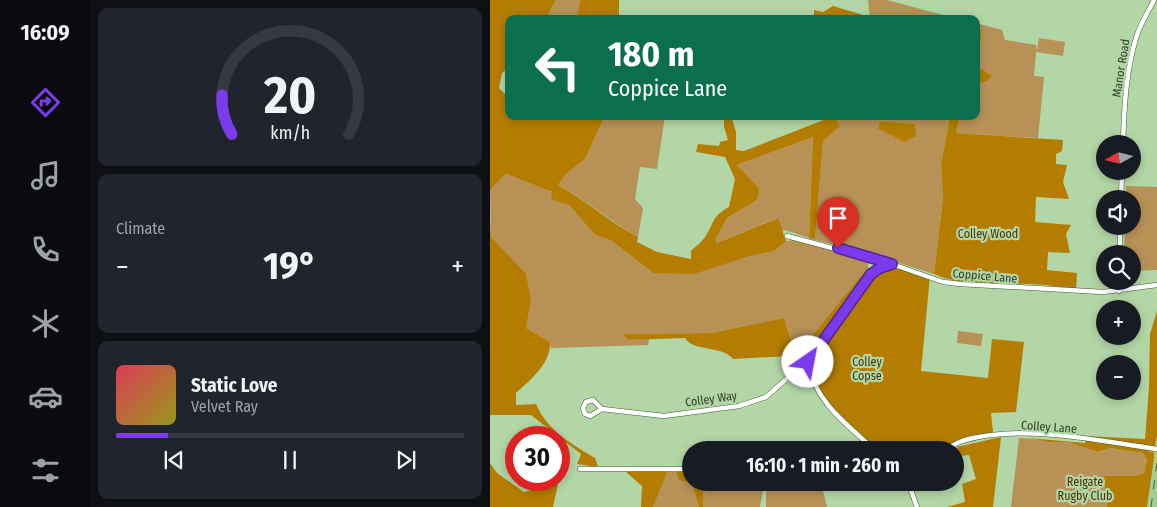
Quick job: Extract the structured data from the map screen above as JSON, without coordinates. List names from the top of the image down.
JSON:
{
  "streets": {
    "street": [
      "Manor Road",
      "Coppice Lane",
      "Colley Way",
      "Colley Lane"
    ]
  },
  "crossings": [
    ["Coppice Lane", "Colley Way"]
  ],
  "parks": ["Colley Wood", "Colley Copse", "Reigate Rugby Club"],
  "north": "left",
  "page": {
    "tabs": "16:09",
    "turn": ["180 m", "Coppice Lane"],
    "map_buttons": ["+", "−"],
    "tile": "Climate",
    "heat": ["−", "19°", "+"],
    "song": ["Static Love", "Velvet Ray"],
    "limit": "30",
    "trip": "16:10 · 1 min · 260 m",
    "gauge": ["20", "km/h"]
  }
}
